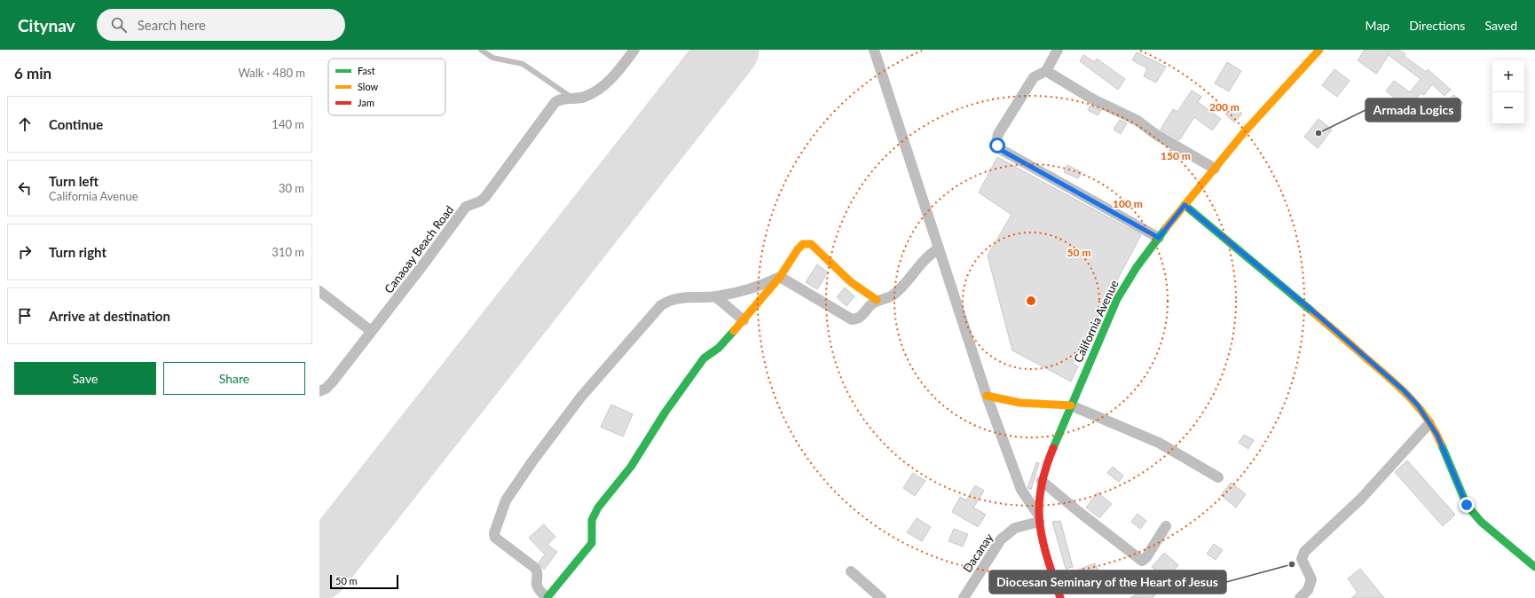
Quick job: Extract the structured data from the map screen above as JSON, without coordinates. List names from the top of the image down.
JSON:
{
  "streets": {
    "street": ["Canaoay Beach Road", "California Avenue", "Dacanay"]
  },
  "crossings": [
    ["California Avenue", "Dacanay"]
  ],
  "places": ["Armada Logics", "Diocesan Seminary of the Heart of Jesus"],
  "legend": ["Fast", "Slow", "Jam"],
  "scale_bar": "50 m",
  "page": {
    "header": "Citynav",
    "search": "Search here",
    "nav": ["Map", "Directions", "Saved"],
    "heading": ["6 min", "Walk · 480 m"],
    "map_buttons": ["+", "−"],
    "list": [
      ["Continue", "140 m"],
      ["Turn left", "California Avenue", "30 m"],
      ["Turn right", "310 m"],
      "Arrive at destination"
    ],
    "buttons": ["Save", "Share"],
    "scale": "50 m"
  },
  "rings": [
    "200 m",
    "150 m",
    "100 m",
    "50 m"
  ]
}
